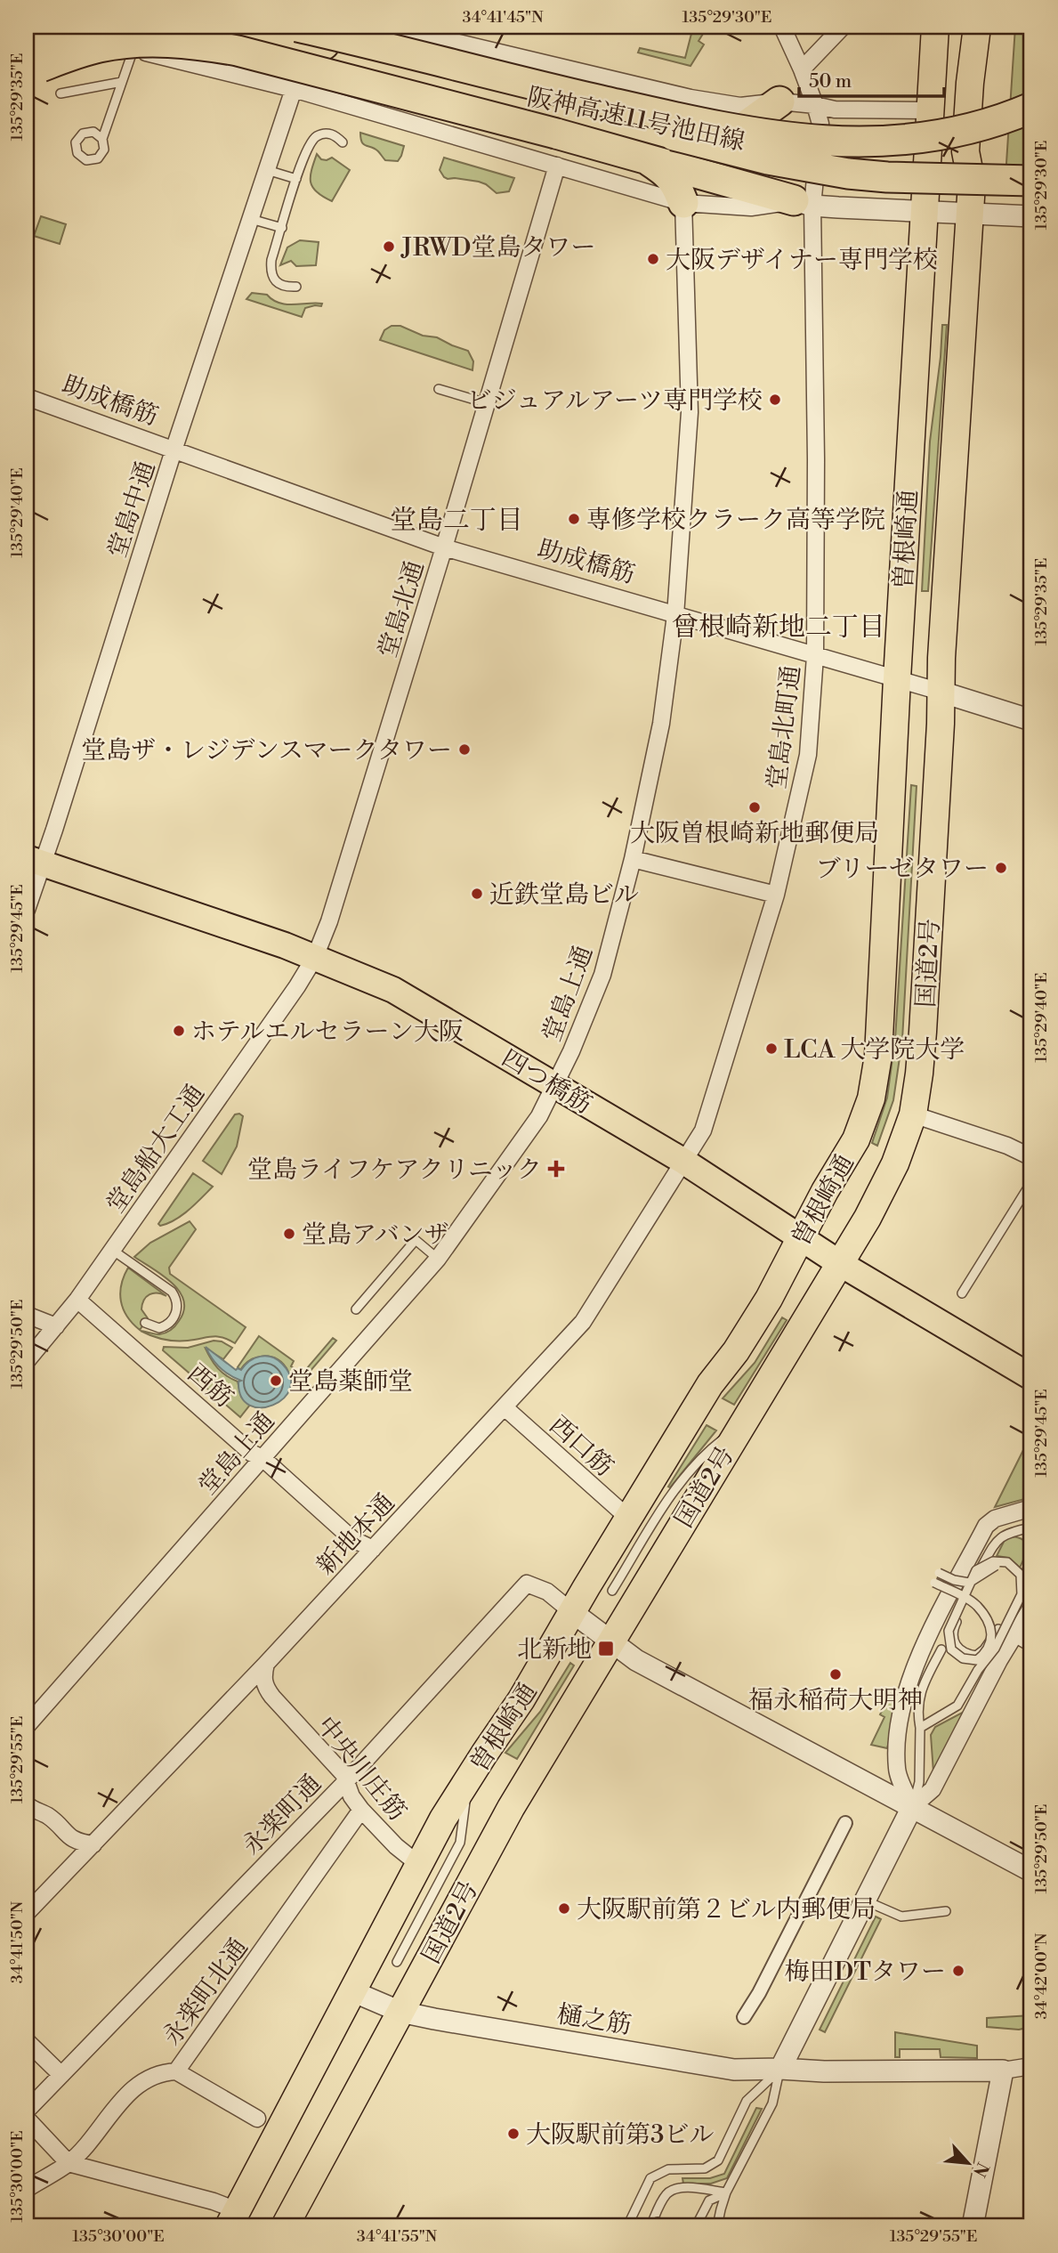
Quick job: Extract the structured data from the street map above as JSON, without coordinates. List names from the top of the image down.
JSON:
{
  "streets": {
    "highway": ["阪神高速11号池田線", "曽根崎通", "国道2号"],
    "main road": ["四つ橋筋"],
    "street": [
      "助成橋筋",
      "堂島中通",
      "堂島北通",
      "堂島北町通",
      "堂島上通",
      "堂島船大工通",
      "西筋",
      "西口筋",
      "新地本通",
      "中央川庄筋",
      "永楽町通",
      "永楽町北通",
      "樋之筋"
    ]
  },
  "crossings": [
    ["助成橋筋", "堂島中通"],
    ["助成橋筋", "曽根崎通"],
    ["助成橋筋", "堂島北通"],
    ["助成橋筋", "堂島北町通"],
    ["助成橋筋", "国道2号"],
    ["助成橋筋", "堂島上通"],
    ["堂島中通", "四つ橋筋"],
    ["曽根崎通", "国道2号"],
    ["曽根崎通", "四つ橋筋"],
    ["曽根崎通", "西口筋"],
    ["曽根崎通", "中央川庄筋"],
    ["曽根崎通", "永楽町通"],
    ["曽根崎通", "樋之筋"],
    ["堂島北通", "四つ橋筋"],
    ["堂島北通", "堂島船大工通"],
    ["堂島北町通", "四つ橋筋"],
    ["堂島北町通", "新地本通"],
    ["国道2号", "四つ橋筋"],
    ["国道2号", "樋之筋"],
    ["堂島上通", "四つ橋筋"],
    ["堂島上通", "西筋"],
    ["四つ橋筋", "堂島船大工通"],
    ["四つ橋筋", "新地本通"],
    ["堂島船大工通", "西筋"],
    ["西筋", "新地本通"],
    ["西口筋", "新地本通"],
    ["新地本通", "中央川庄筋"],
    ["中央川庄筋", "永楽町通"],
    ["中央川庄筋", "永楽町北通"]
  ],
  "districts": ["堂島二丁目", "曾根崎新地二丁目"],
  "places": {
    "other": [
      "JRWD堂島タワー",
      "大阪デザイナー専門学校",
      "ビジュアルアーツ専門学校",
      "専修学校クラーク高等学院",
      "堂島ザ・レジデンスマークタワー",
      "大阪曽根崎新地郵便局",
      "ブリーゼタワー",
      "近鉄堂島ビル",
      "ホテルエルセラーン大阪",
      "LCA 大学院大学",
      "堂島アバンザ",
      "堂島薬師堂",
      "福永稲荷大明神",
      "大阪駅前第２ビル内郵便局",
      "梅田DTタワー",
      "大阪駅前第3ビル"
    ],
    "health": ["堂島ライフケアクリニック"],
    "transit": ["北新地"]
  },
  "scale_bar": "50 m",
  "north": "bottom right",
  "coordinates": [
    "34°41'45\"N",
    "135°29'30\"E",
    "135°29'35\"E",
    "135°29'40\"E",
    "135°29'45\"E",
    "135°29'50\"E",
    "135°29'55\"E",
    "34°41'50\"N",
    "34°42'00\"N",
    "135°30'00\"E",
    "34°41'55\"N"
  ]
}
